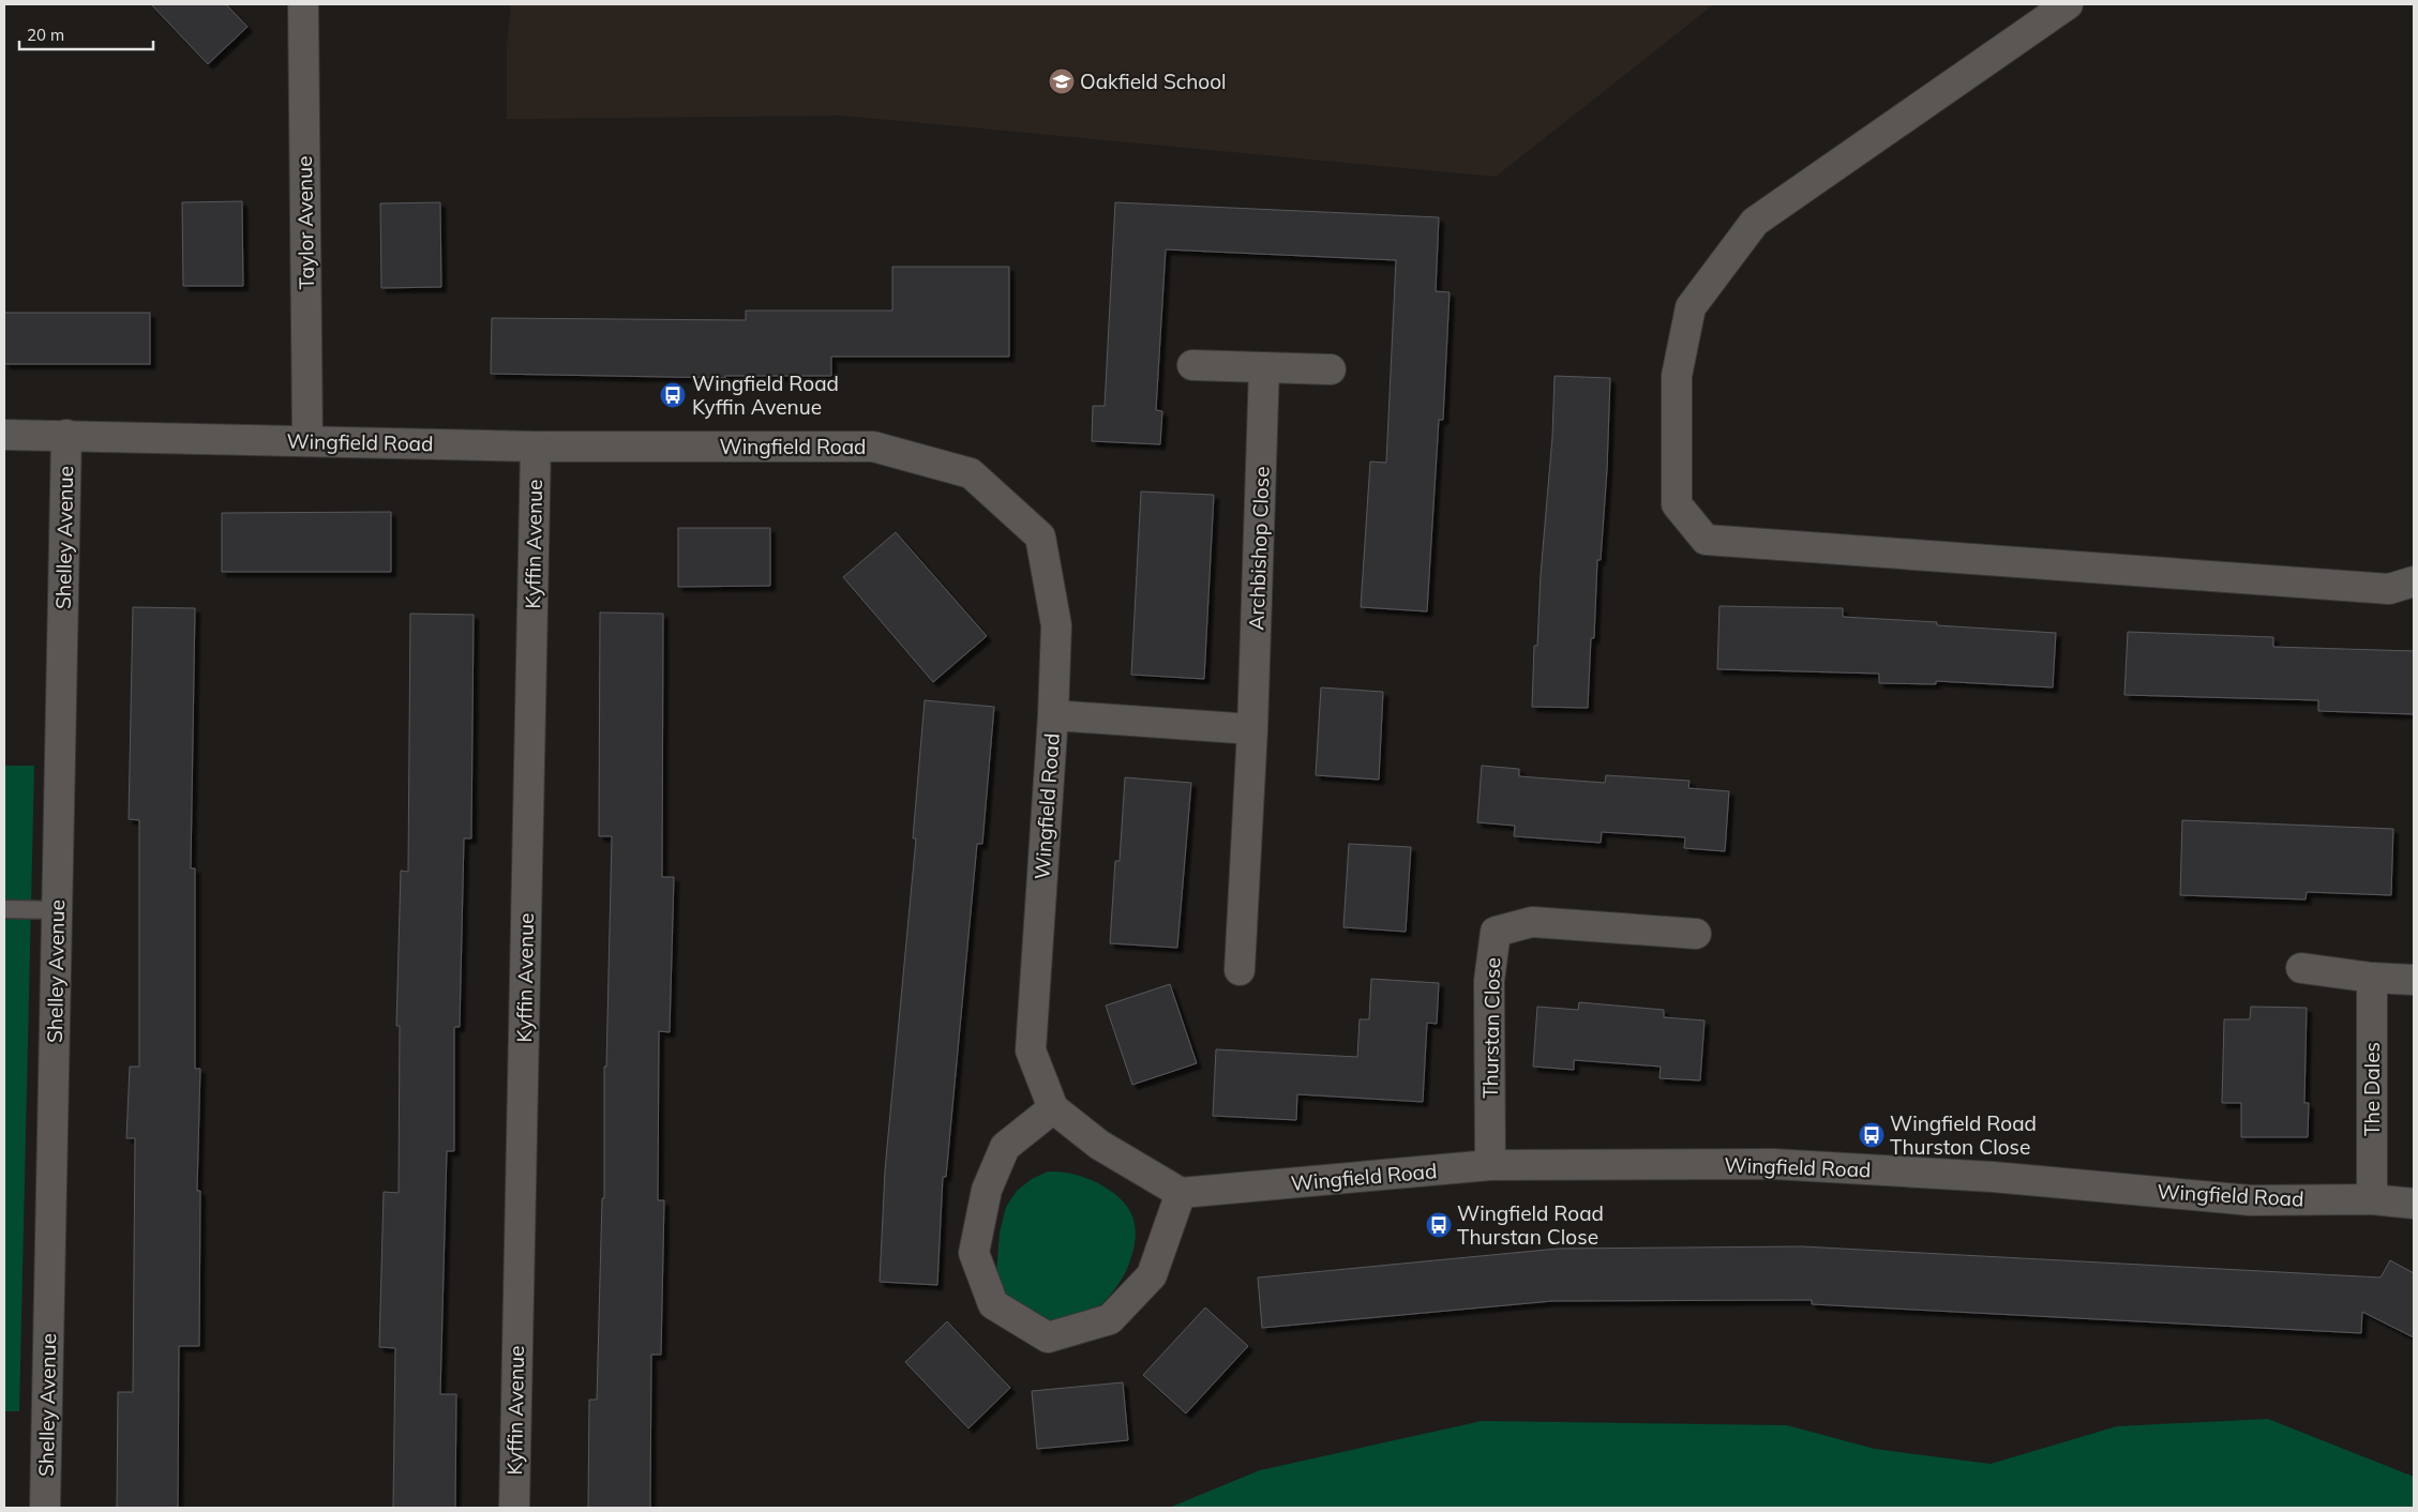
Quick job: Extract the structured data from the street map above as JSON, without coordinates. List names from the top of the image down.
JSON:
{
  "streets": {
    "street": [
      "Taylor Avenue",
      "Wingfield Road",
      "Shelley Avenue",
      "Kyffin Avenue",
      "Archbishop Close",
      "Thurstan Close",
      "The Dales"
    ]
  },
  "crossings": [
    ["Taylor Avenue", "Wingfield Road"],
    ["Wingfield Road", "Shelley Avenue"],
    ["Wingfield Road", "Kyffin Avenue"],
    ["Wingfield Road", "Thurstan Close"],
    ["Wingfield Road", "The Dales"]
  ],
  "places": {
    "school or university": ["Oakfield School"],
    "bus stop": ["Wingfield Road Kyffin Avenue", "Wingfield Road Thurston Close", "Wingfield Road Thurstan Close"]
  },
  "scale_bar": "20 m"
}
